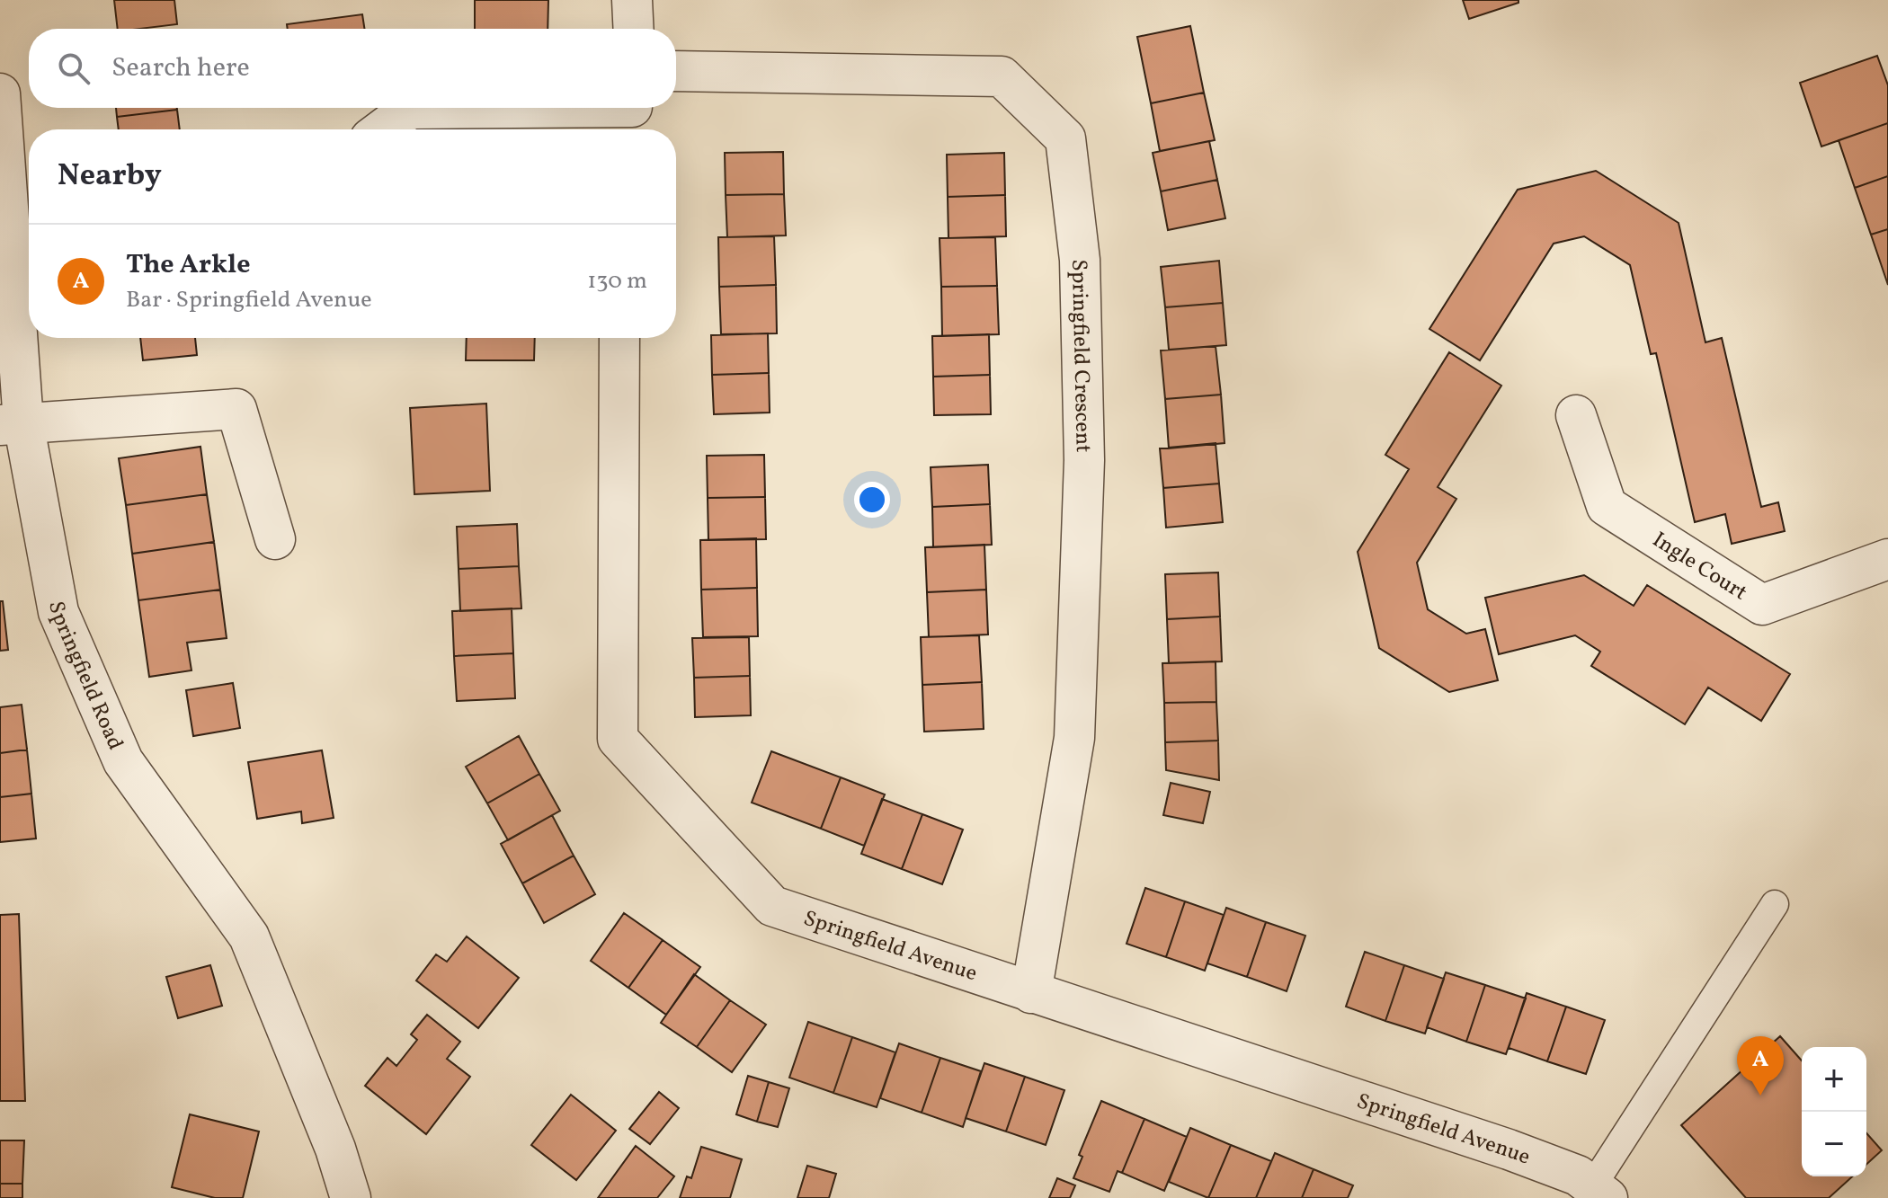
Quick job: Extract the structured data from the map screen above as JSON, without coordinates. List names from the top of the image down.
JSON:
{
  "streets": {
    "street": [
      "Springfield Crescent",
      "Ingle Court",
      "Springfield Road",
      "Springfield Avenue"
    ]
  },
  "crossings": [
    ["Springfield Crescent", "Springfield Avenue"]
  ],
  "page": {
    "search": "Search here",
    "heading": "Nearby",
    "list": [
      {
        "mark": "A",
        "name": "The Arkle",
        "note": "Bar · Springfield Avenue",
        "value": "130 m"
      }
    ],
    "pins": "A",
    "map_buttons": ["+", "−"]
  }
}
